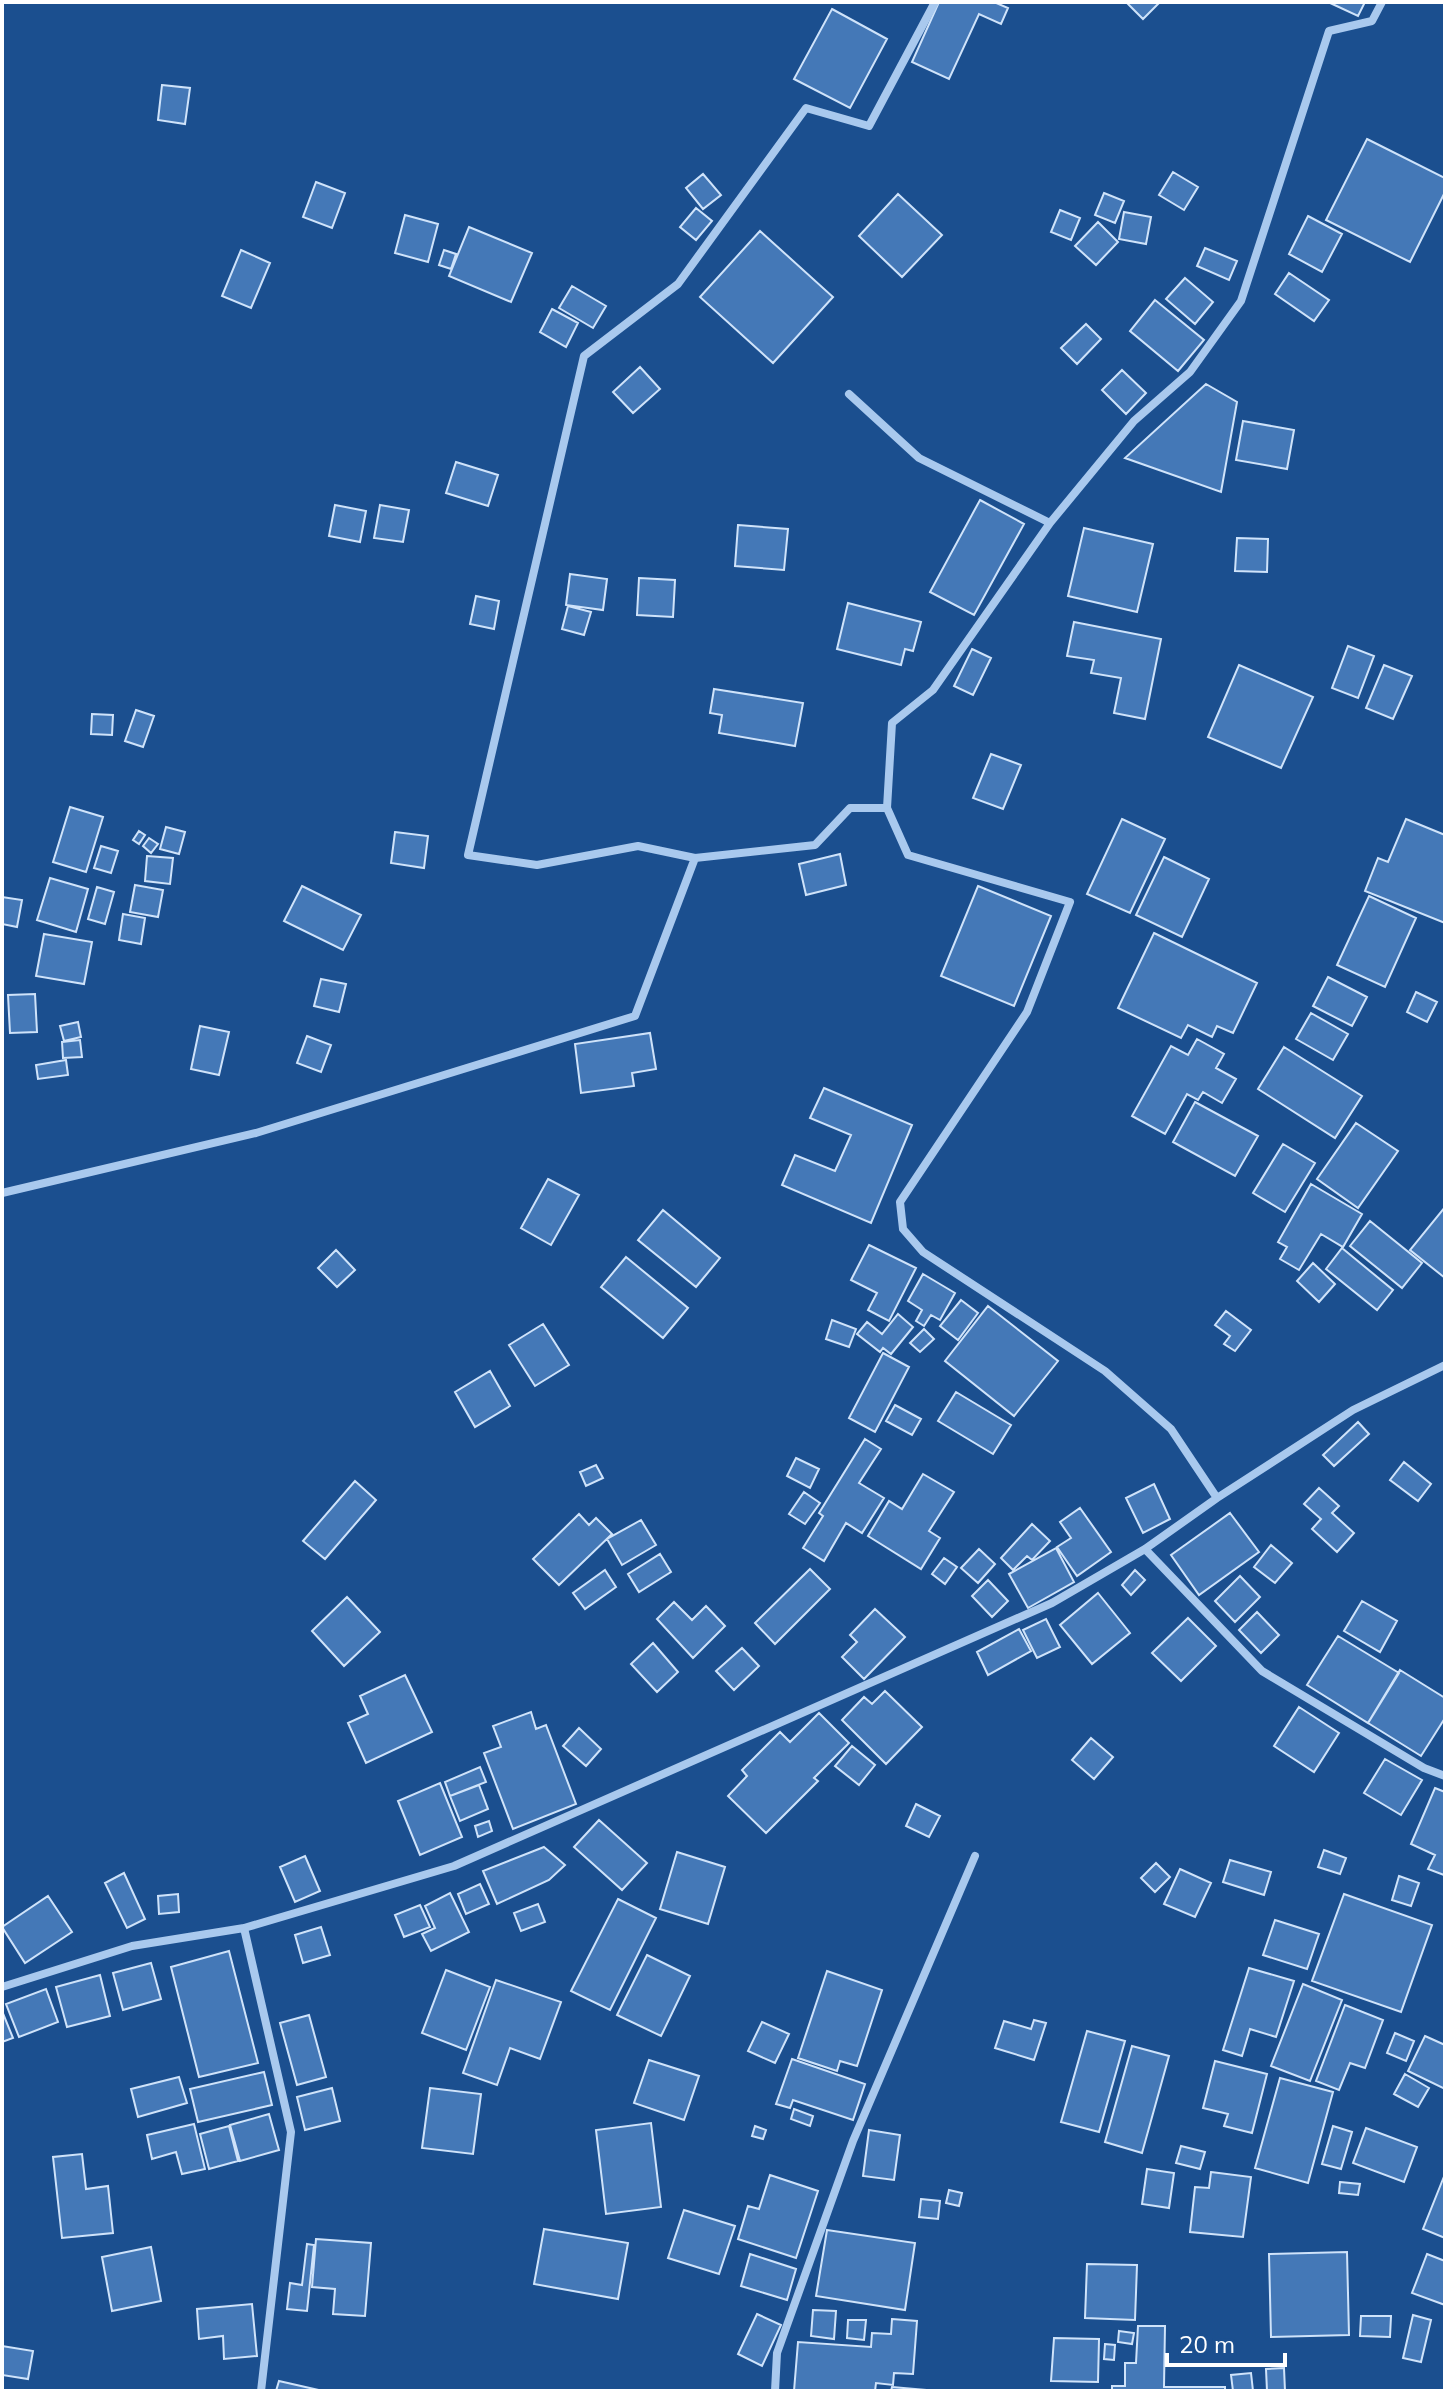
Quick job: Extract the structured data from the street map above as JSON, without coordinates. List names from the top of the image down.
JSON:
{
  "scale_bar": "20 m"
}
